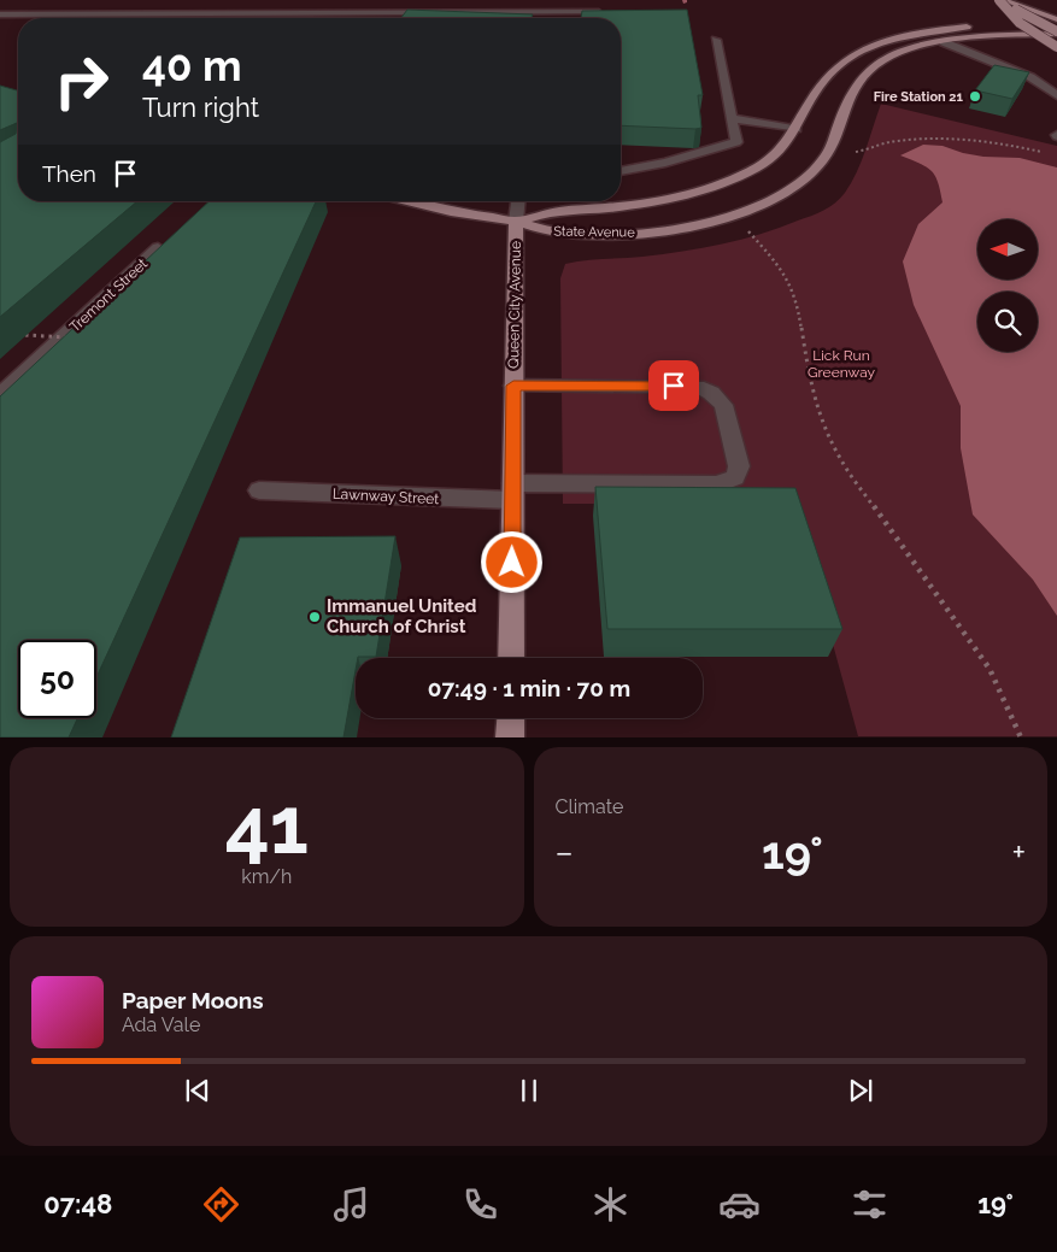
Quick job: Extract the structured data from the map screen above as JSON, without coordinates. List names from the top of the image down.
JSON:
{
  "streets": {
    "main road": ["State Avenue", "Queen City Avenue"],
    "street": ["Tremont Street", "Lawnway Street"]
  },
  "crossings": [
    ["State Avenue", "Queen City Avenue"],
    ["Queen City Avenue", "Lawnway Street"]
  ],
  "parks": ["Lick Run Greenway"],
  "places": ["Fire Station 21", "Immanuel United Church of Christ"],
  "north": "left",
  "page": {
    "turn": ["40 m", "Turn right"],
    "then": "Then",
    "limit": "50",
    "trip": "07:49 · 1 min · 70 m",
    "tile": [
      ["41", "km/h"],
      "Climate"
    ],
    "heat": ["−", "19°", "+"],
    "song": ["Paper Moons", "Ada Vale"],
    "tabs": ["07:48", "19°"]
  }
}
